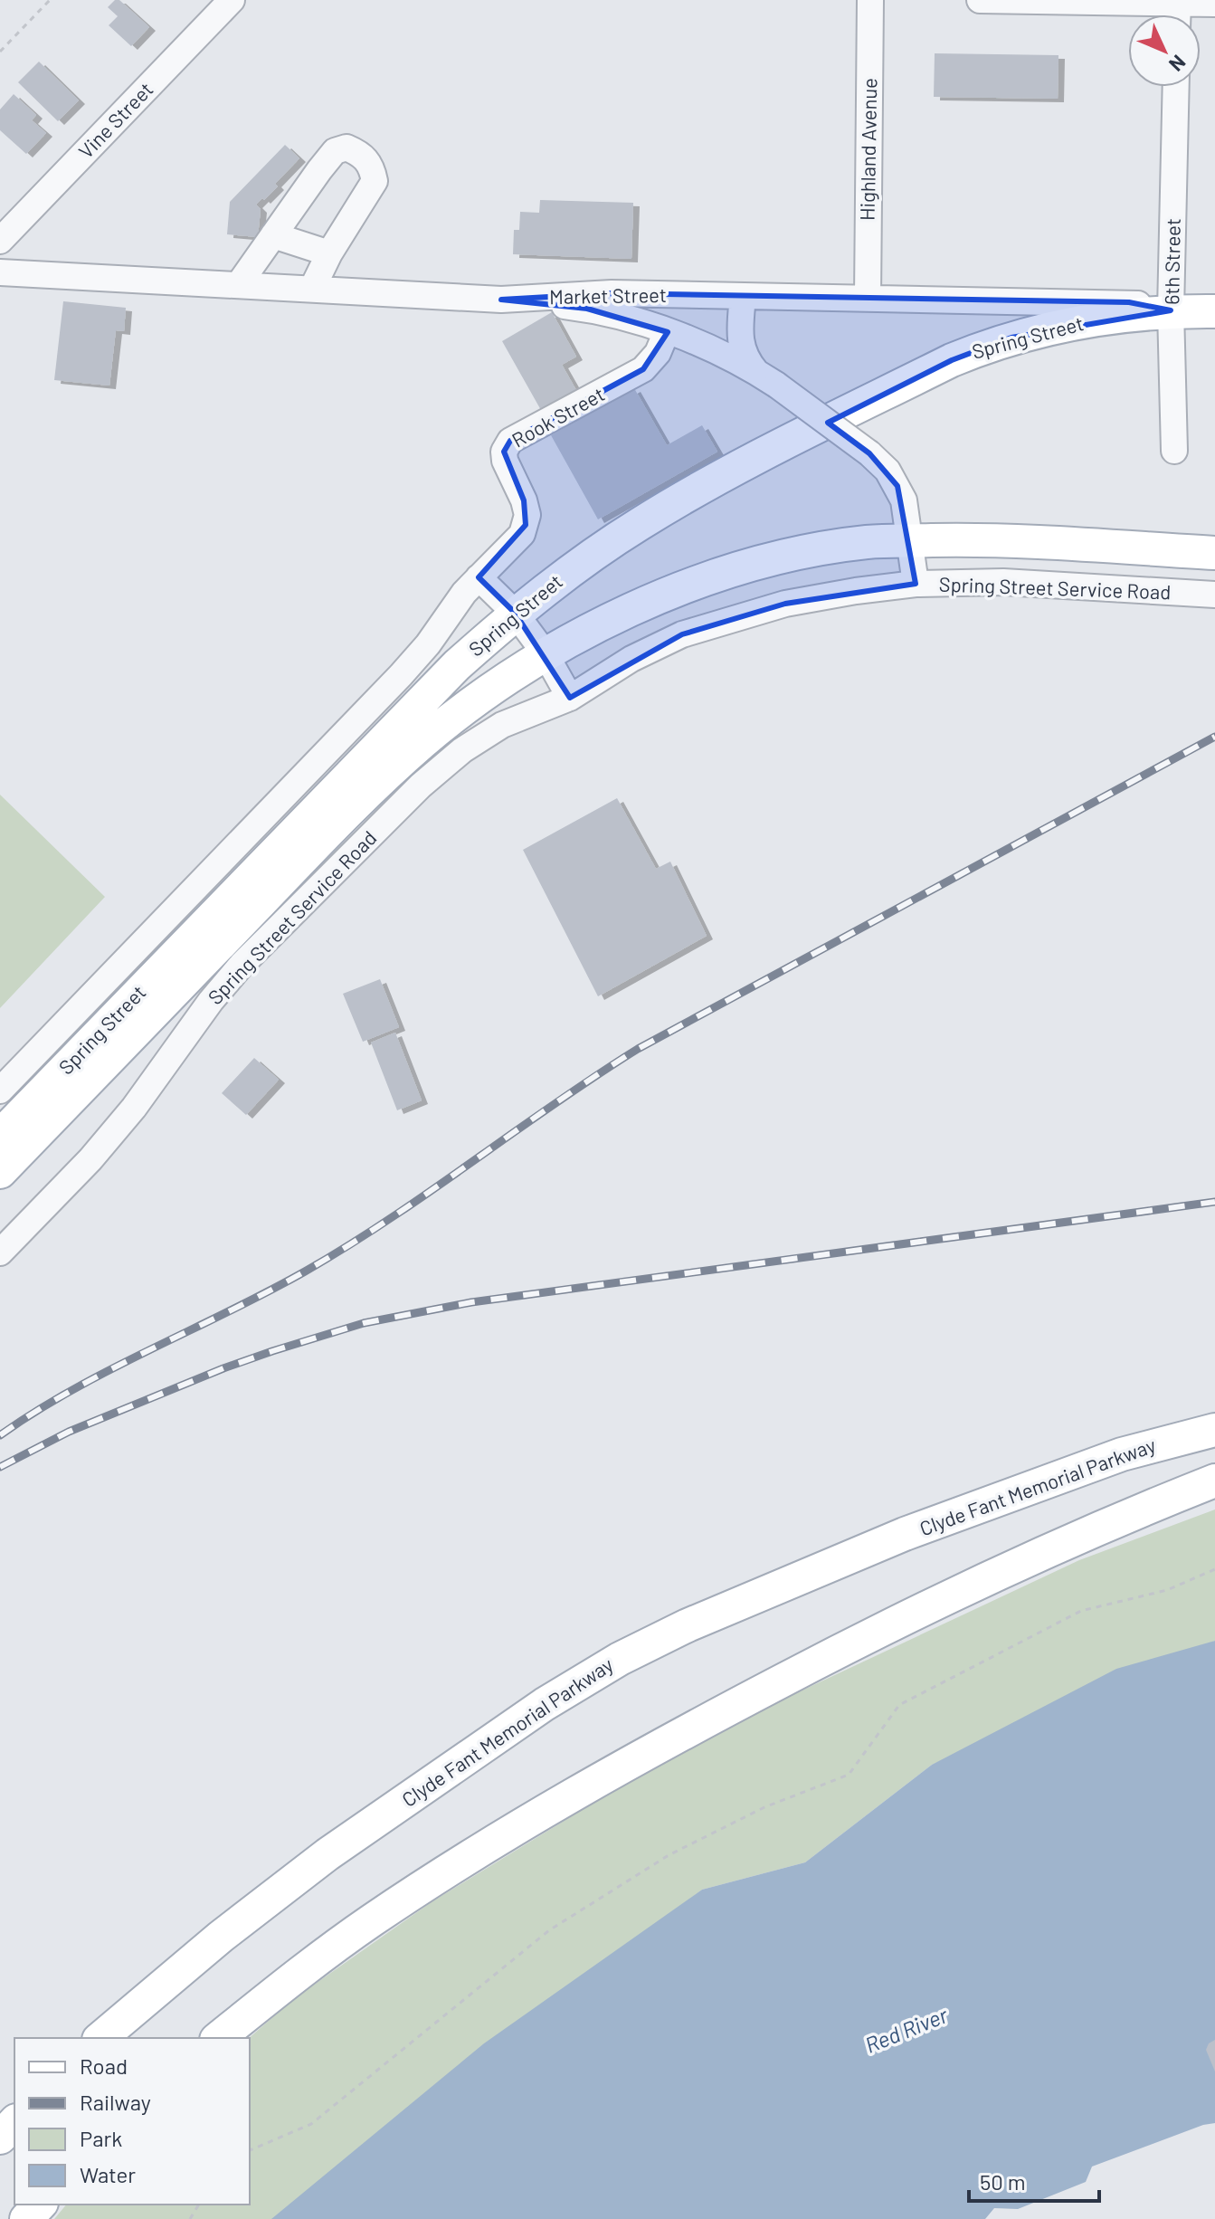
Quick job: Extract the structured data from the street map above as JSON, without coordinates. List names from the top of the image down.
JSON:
{
  "streets": {
    "main road": ["Market Street", "Spring Street", "Clyde Fant Memorial Parkway"],
    "street": [
      "Vine Street",
      "Highland Avenue",
      "6th Street",
      "Rook Street",
      "Spring Street Service Road"
    ]
  },
  "crossings": [
    ["Highland Avenue", "Market Street"],
    ["6th Street", "Market Street"],
    ["6th Street", "Spring Street"],
    ["Market Street", "Spring Street"]
  ],
  "water": ["Red River"],
  "legend": [
    "Road",
    "Railway",
    "Park",
    "Water"
  ],
  "scale_bar": "50 m",
  "north": "bottom right"
}
